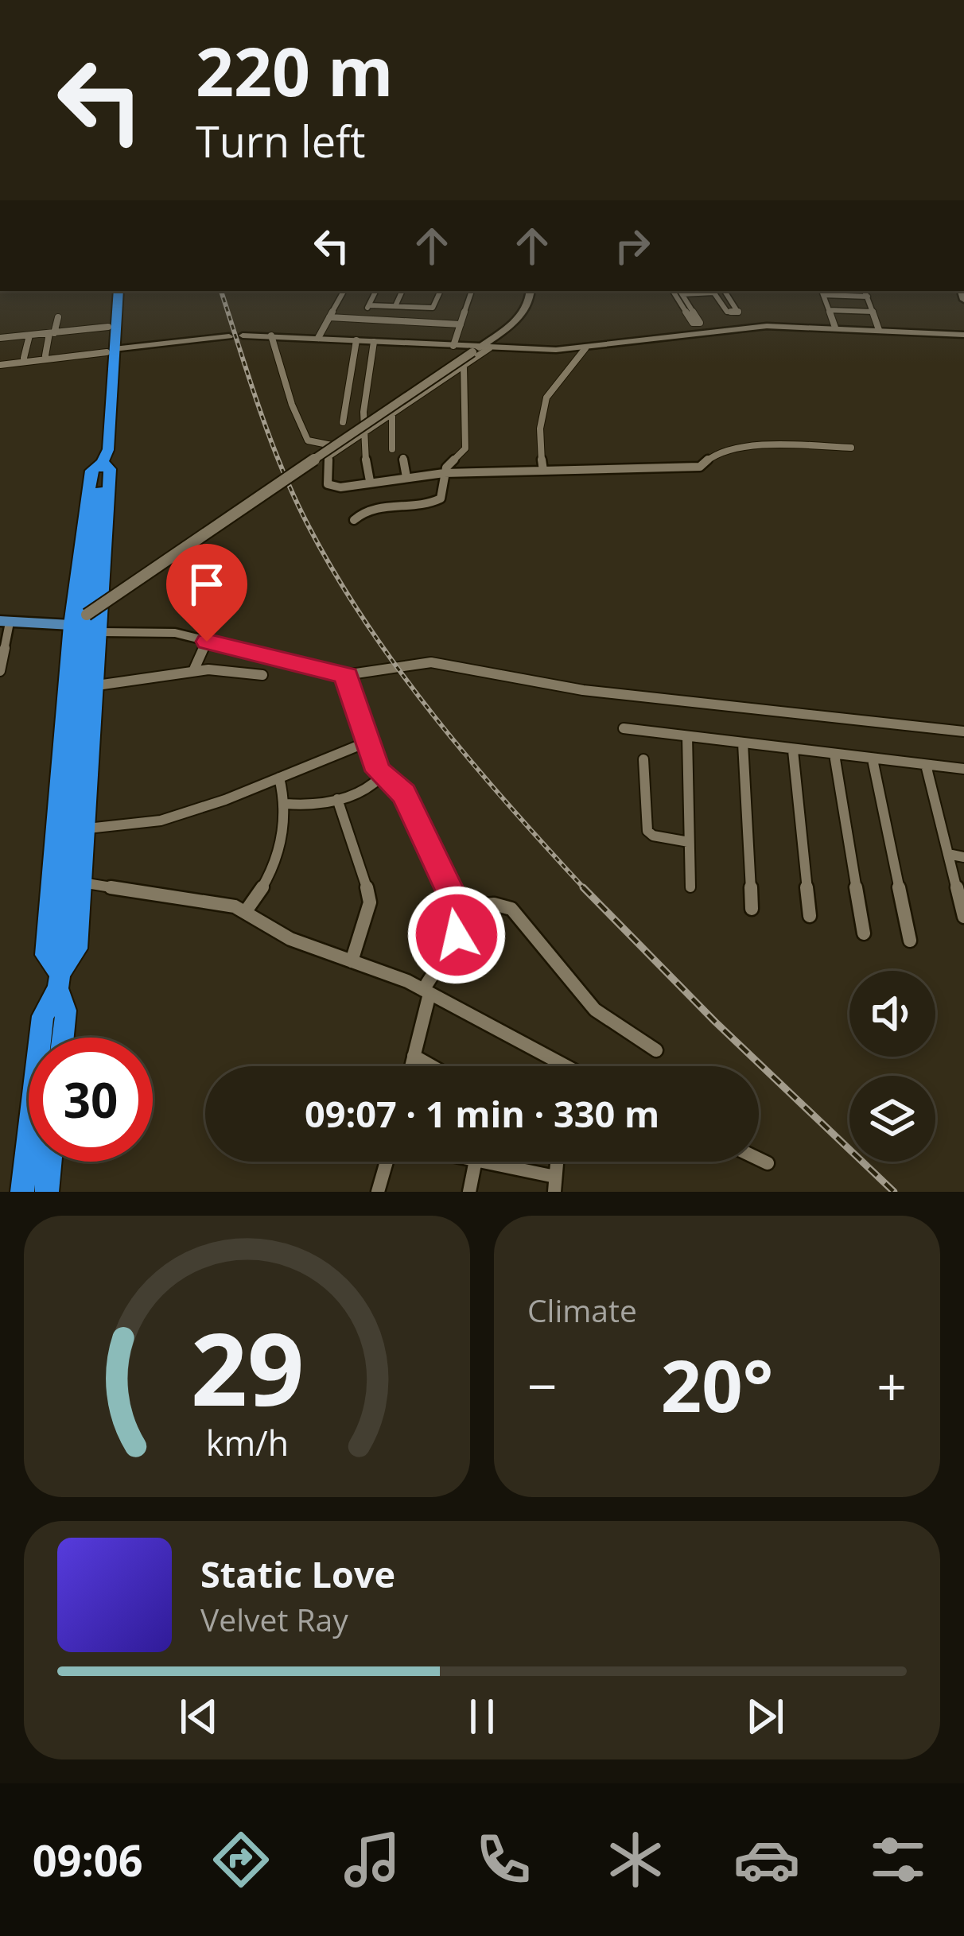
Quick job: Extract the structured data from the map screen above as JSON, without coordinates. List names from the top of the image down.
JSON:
{
  "page": {
    "turn": ["220 m", "Turn left"],
    "limit": "30",
    "trip": "09:07 · 1 min · 330 m",
    "tile": "Climate",
    "heat": ["−", "20°", "+"],
    "song": ["Static Love", "Velvet Ray"],
    "tabs": "09:06",
    "gauge": ["29", "km/h"]
  }
}
